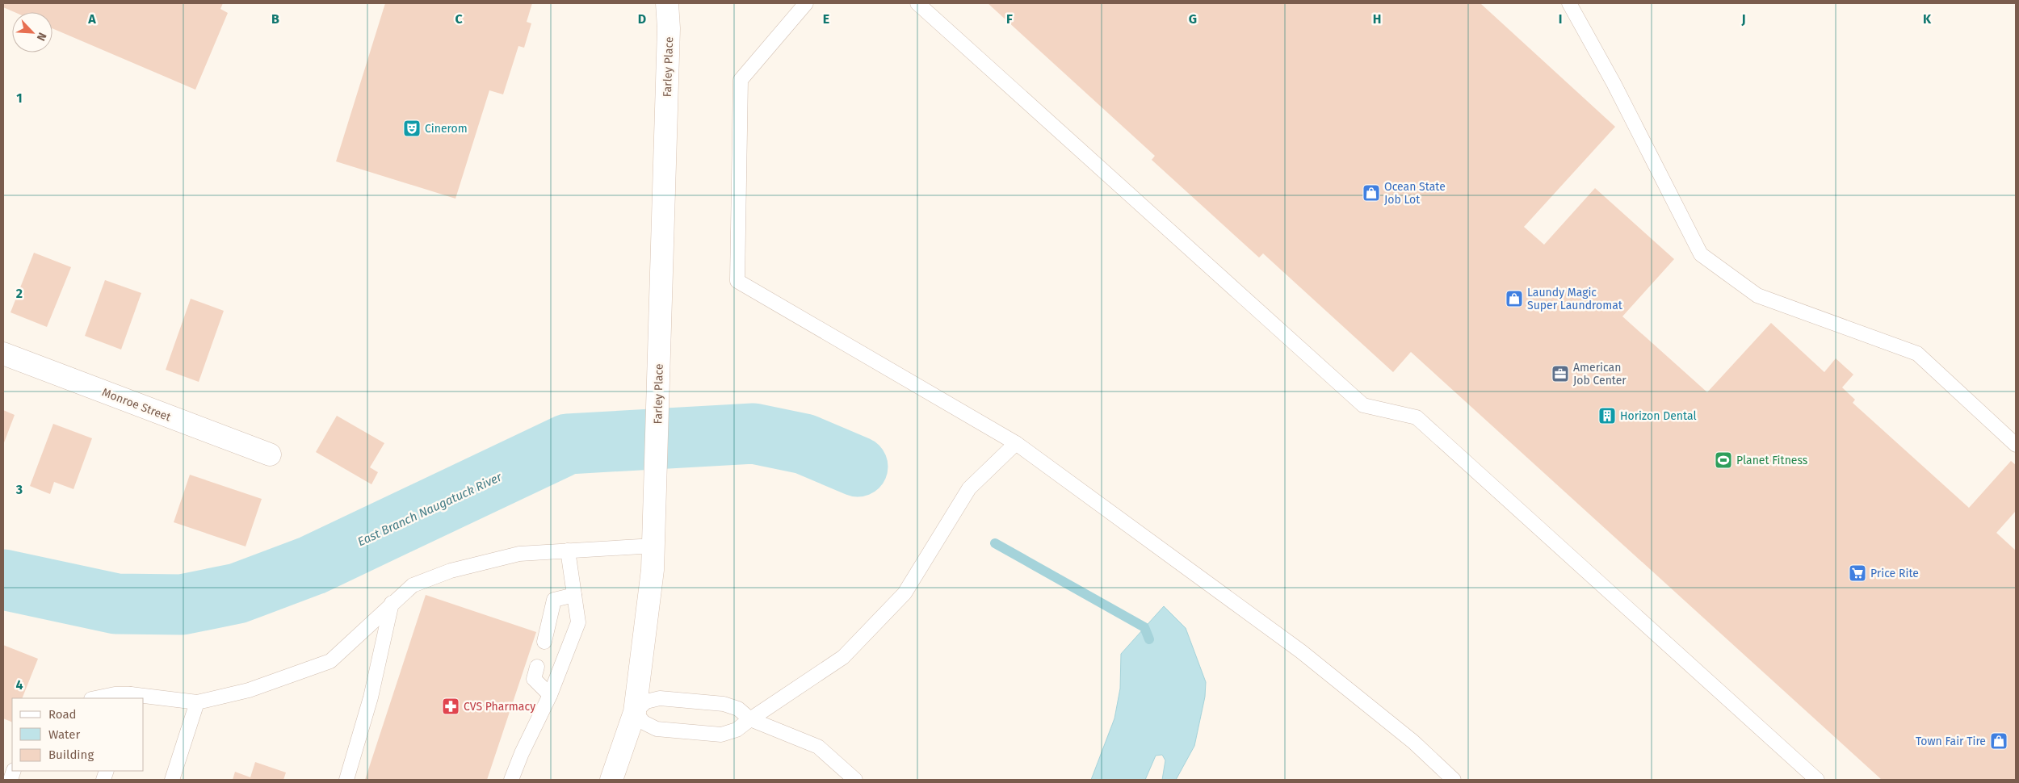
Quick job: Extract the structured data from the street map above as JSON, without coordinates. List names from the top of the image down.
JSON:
{
  "streets": {
    "main road": ["Farley Place", "Monroe Street"]
  },
  "water": ["East Branch Naugatuck River"],
  "places": {
    "theatre": ["Cinerom"],
    "shop": ["Ocean State Job Lot", "Laundy Magic Super Laundromat", "Town Fair Tire"],
    "office": ["American Job Center"],
    "building": ["Horizon Dental"],
    "sports": ["Planet Fitness"],
    "supermarket": ["Price Rite"],
    "pharmacy": ["CVS Pharmacy"]
  },
  "legend": ["Road", "Water", "Building"],
  "north": "bottom right",
  "grid": {
    "columns": [
      "A",
      "B",
      "C",
      "D",
      "E",
      "F",
      "G",
      "H",
      "I",
      "J",
      "K"
    ],
    "rows": [
      "1",
      "2",
      "3",
      "4"
    ]
  }
}
